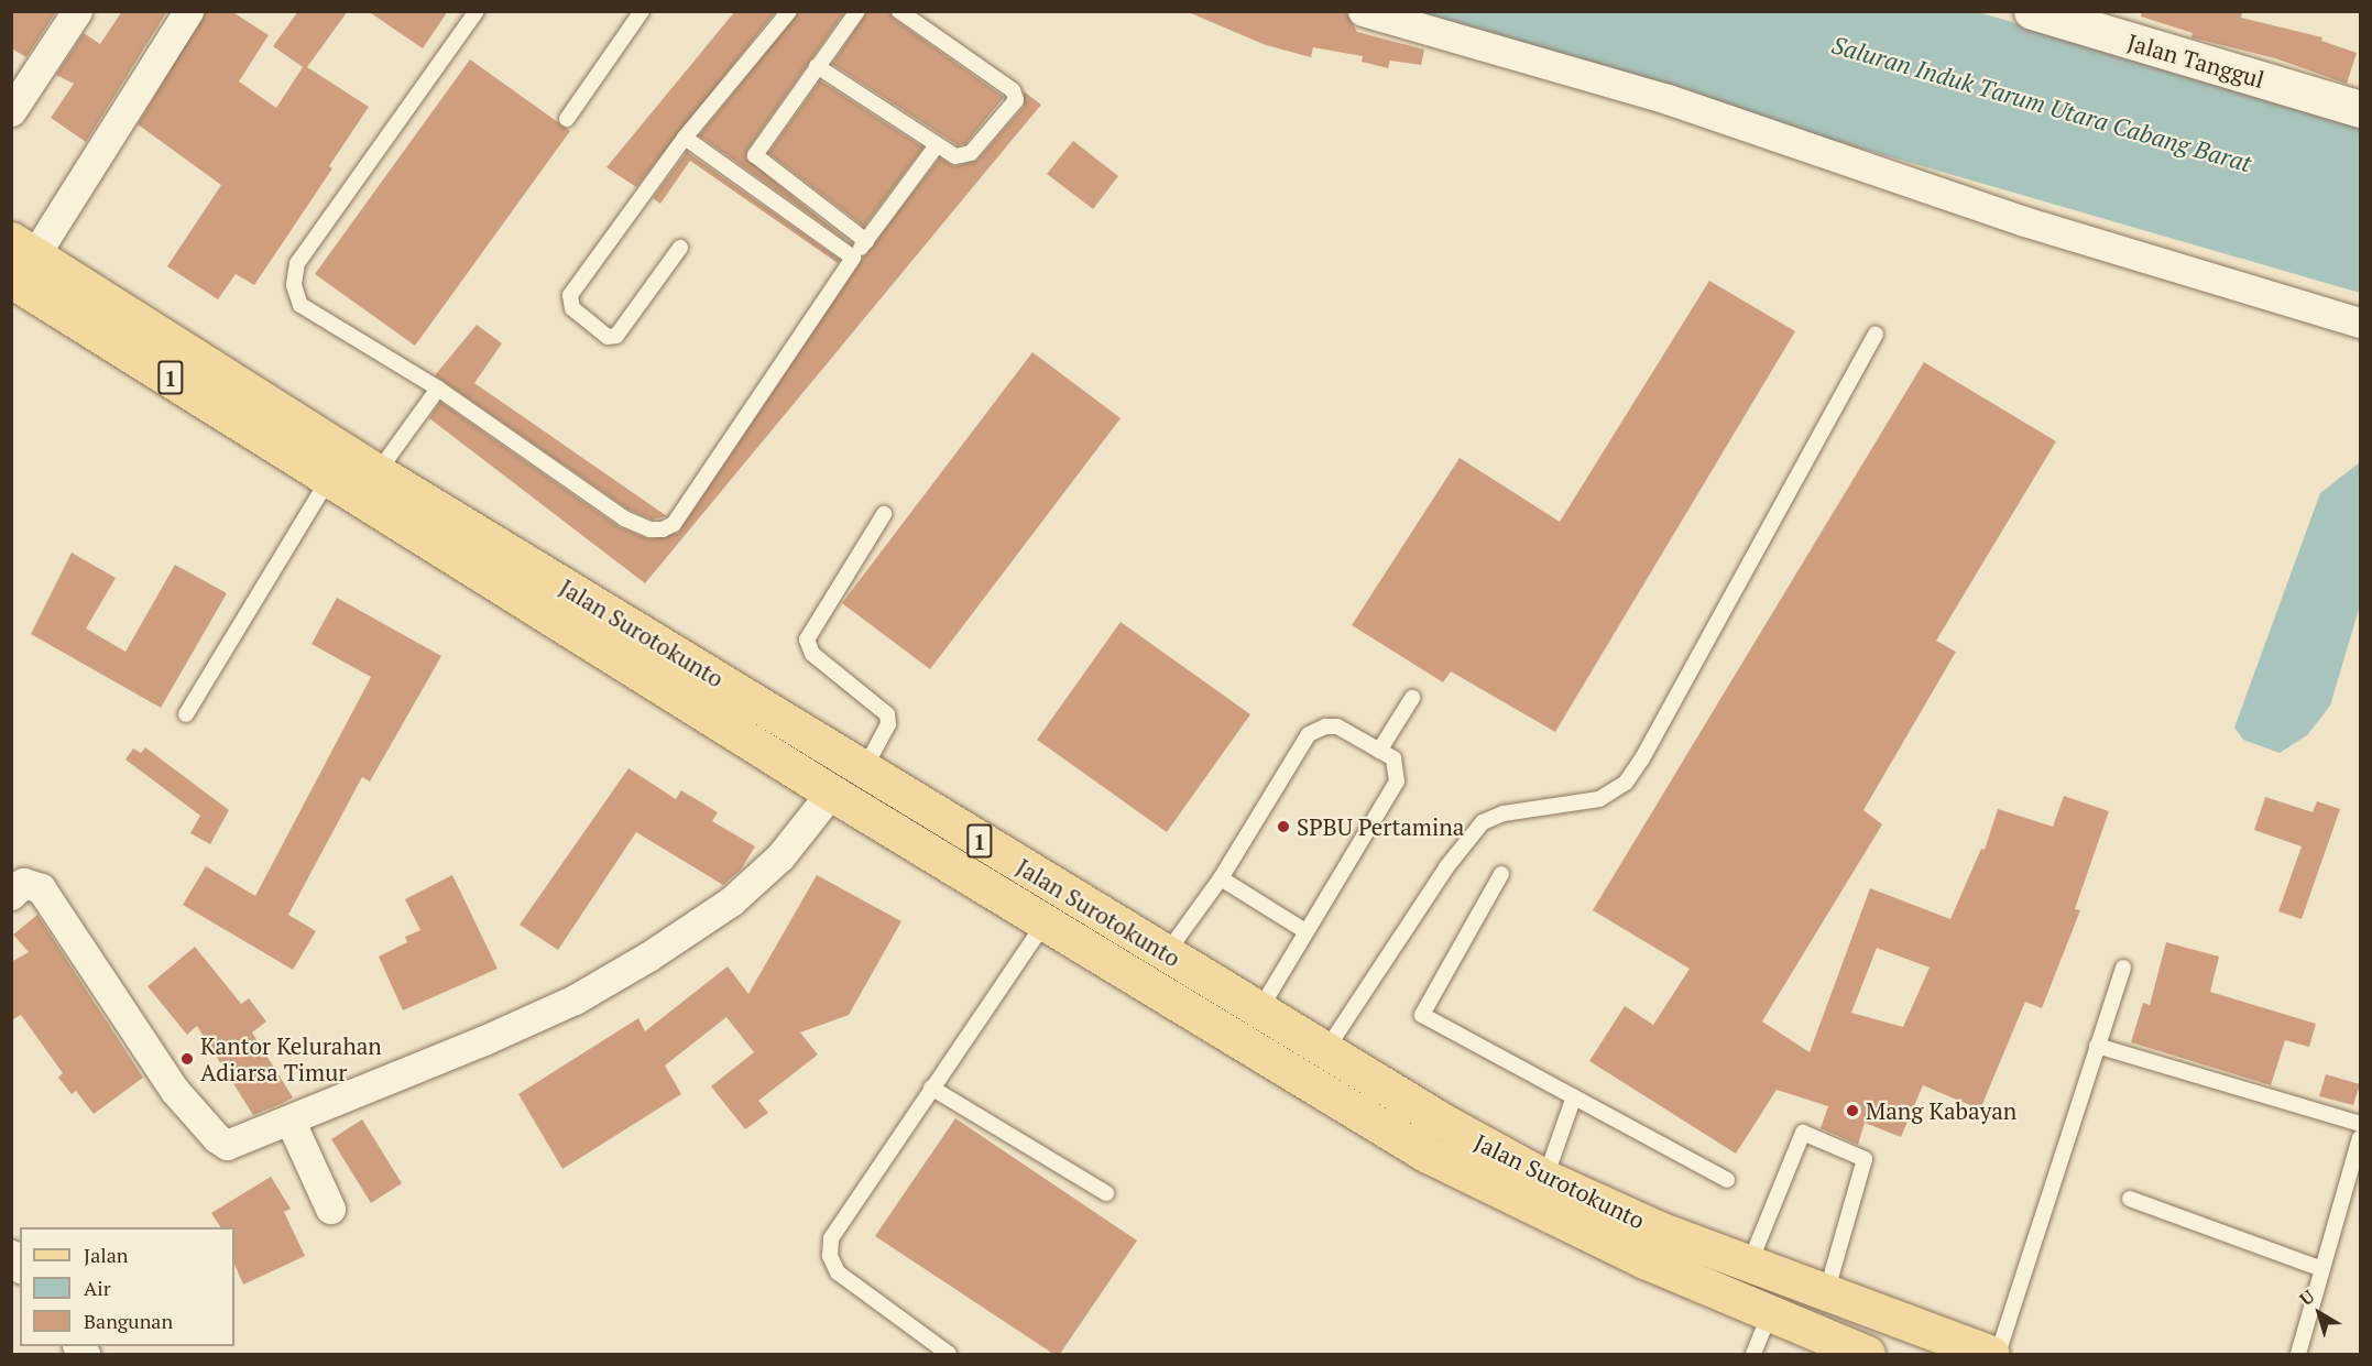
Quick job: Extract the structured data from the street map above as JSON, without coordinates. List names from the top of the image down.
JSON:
{
  "streets": {
    "main road": ["1", "Jalan Surotokunto"],
    "street": ["Jalan Tanggul"]
  },
  "water": ["Saluran Induk Tarum Utara Cabang Barat"],
  "places": ["SPBU Pertamina", "Kantor Kelurahan Adiarsa Timur", "Mang Kabayan"],
  "legend": ["Jalan", "Air", "Bangunan"],
  "north": "top left"
}
